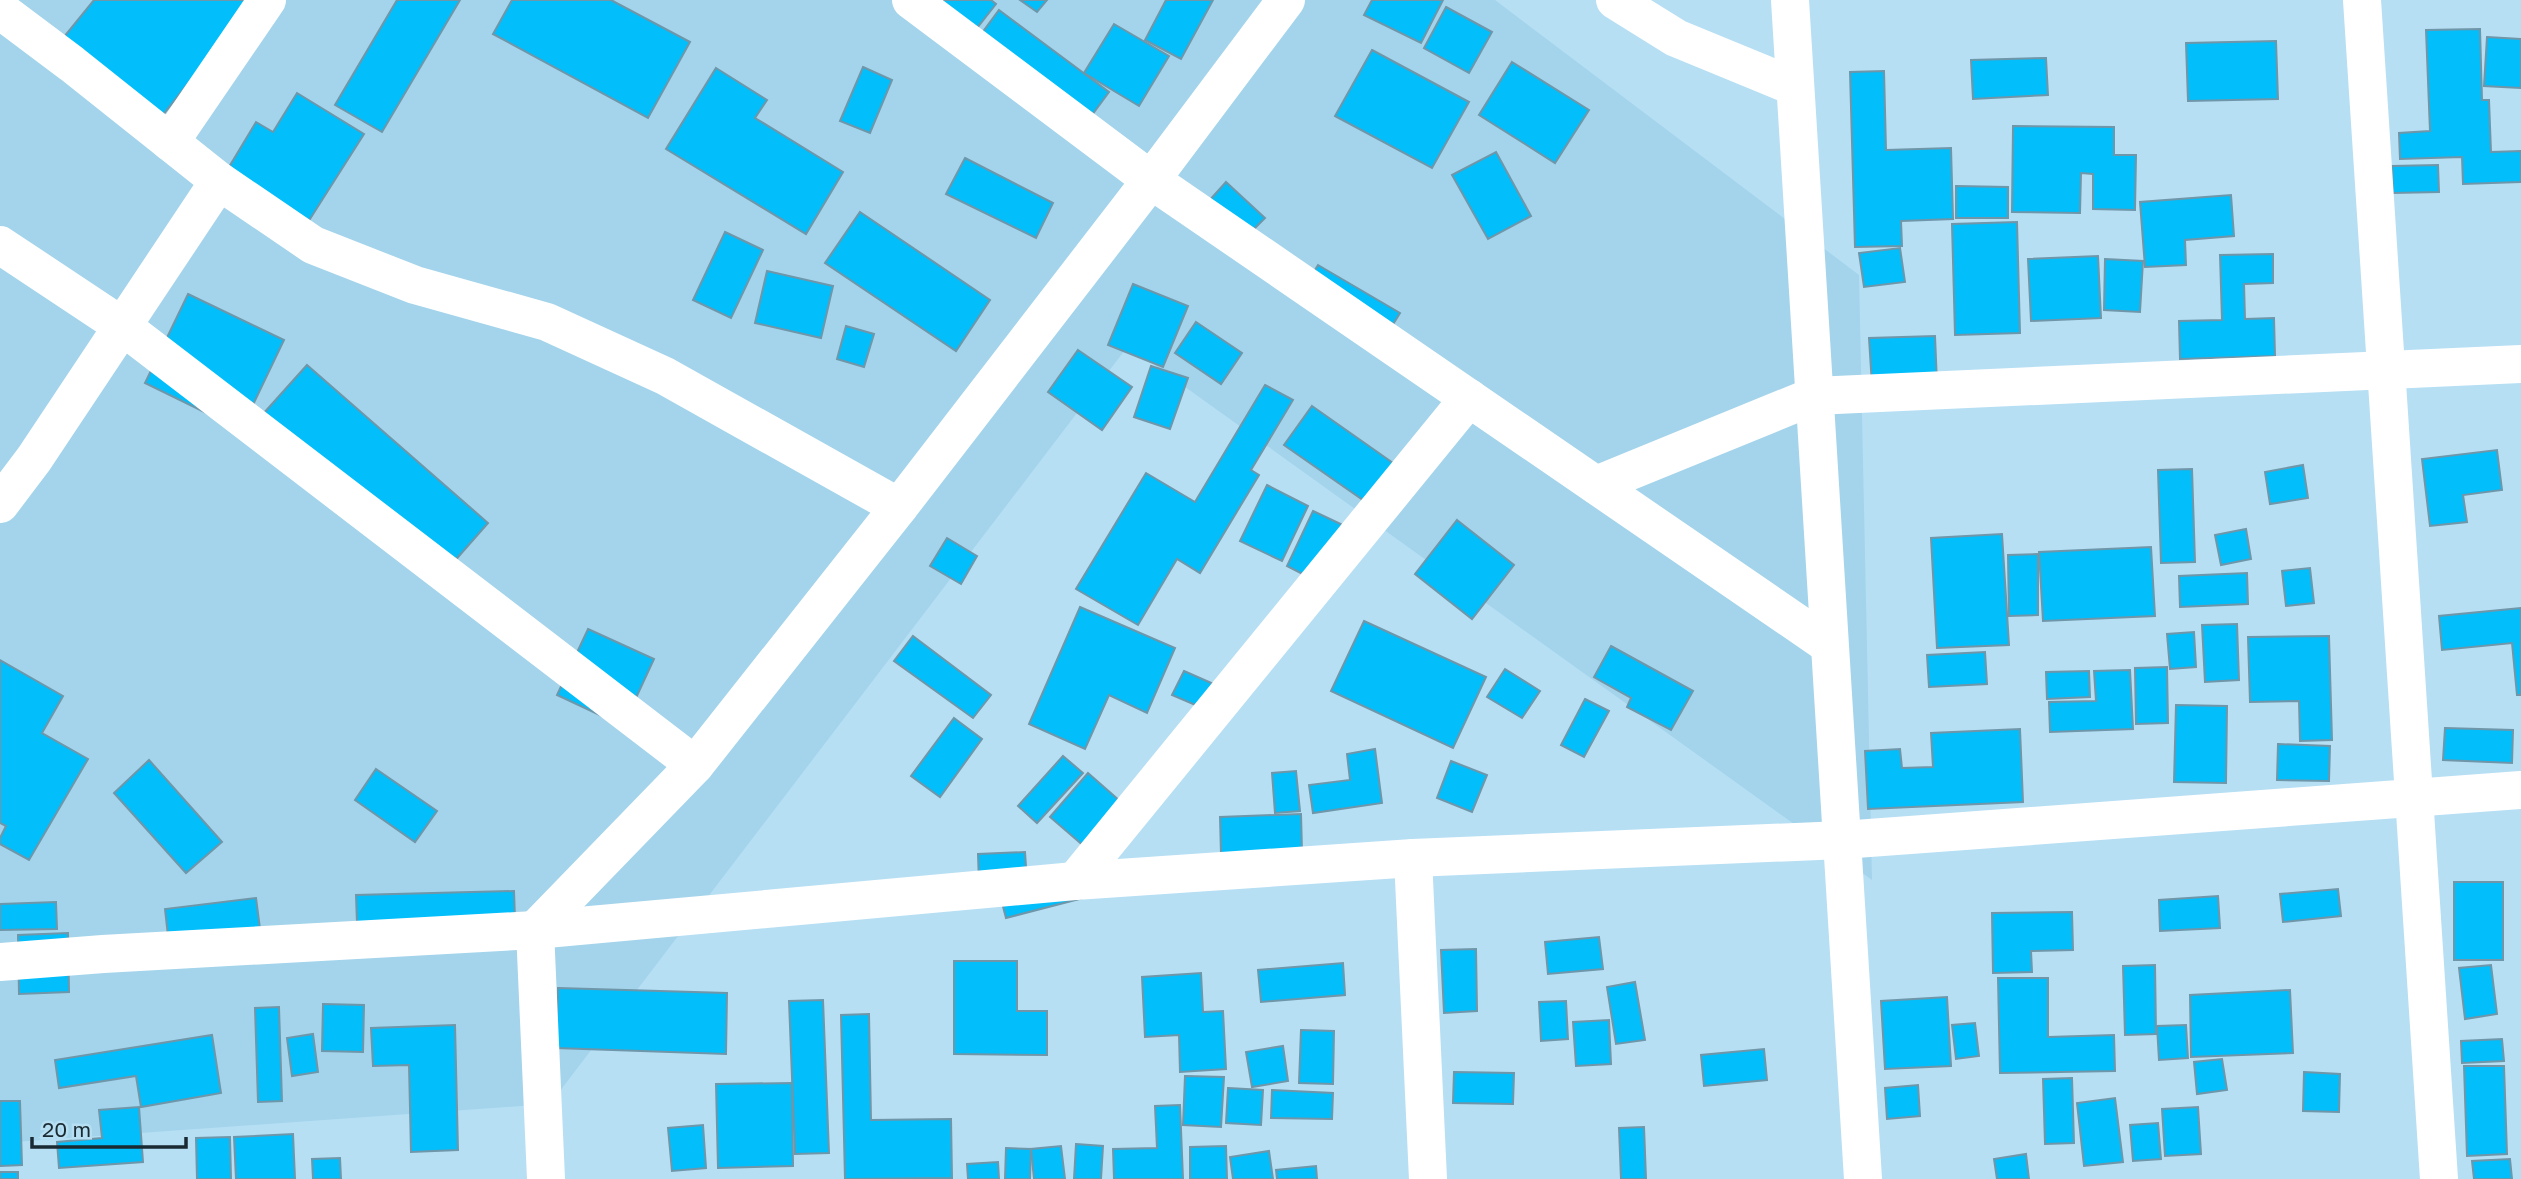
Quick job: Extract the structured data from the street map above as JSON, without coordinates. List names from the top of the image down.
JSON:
{
  "scale_bar": "20 m"
}
